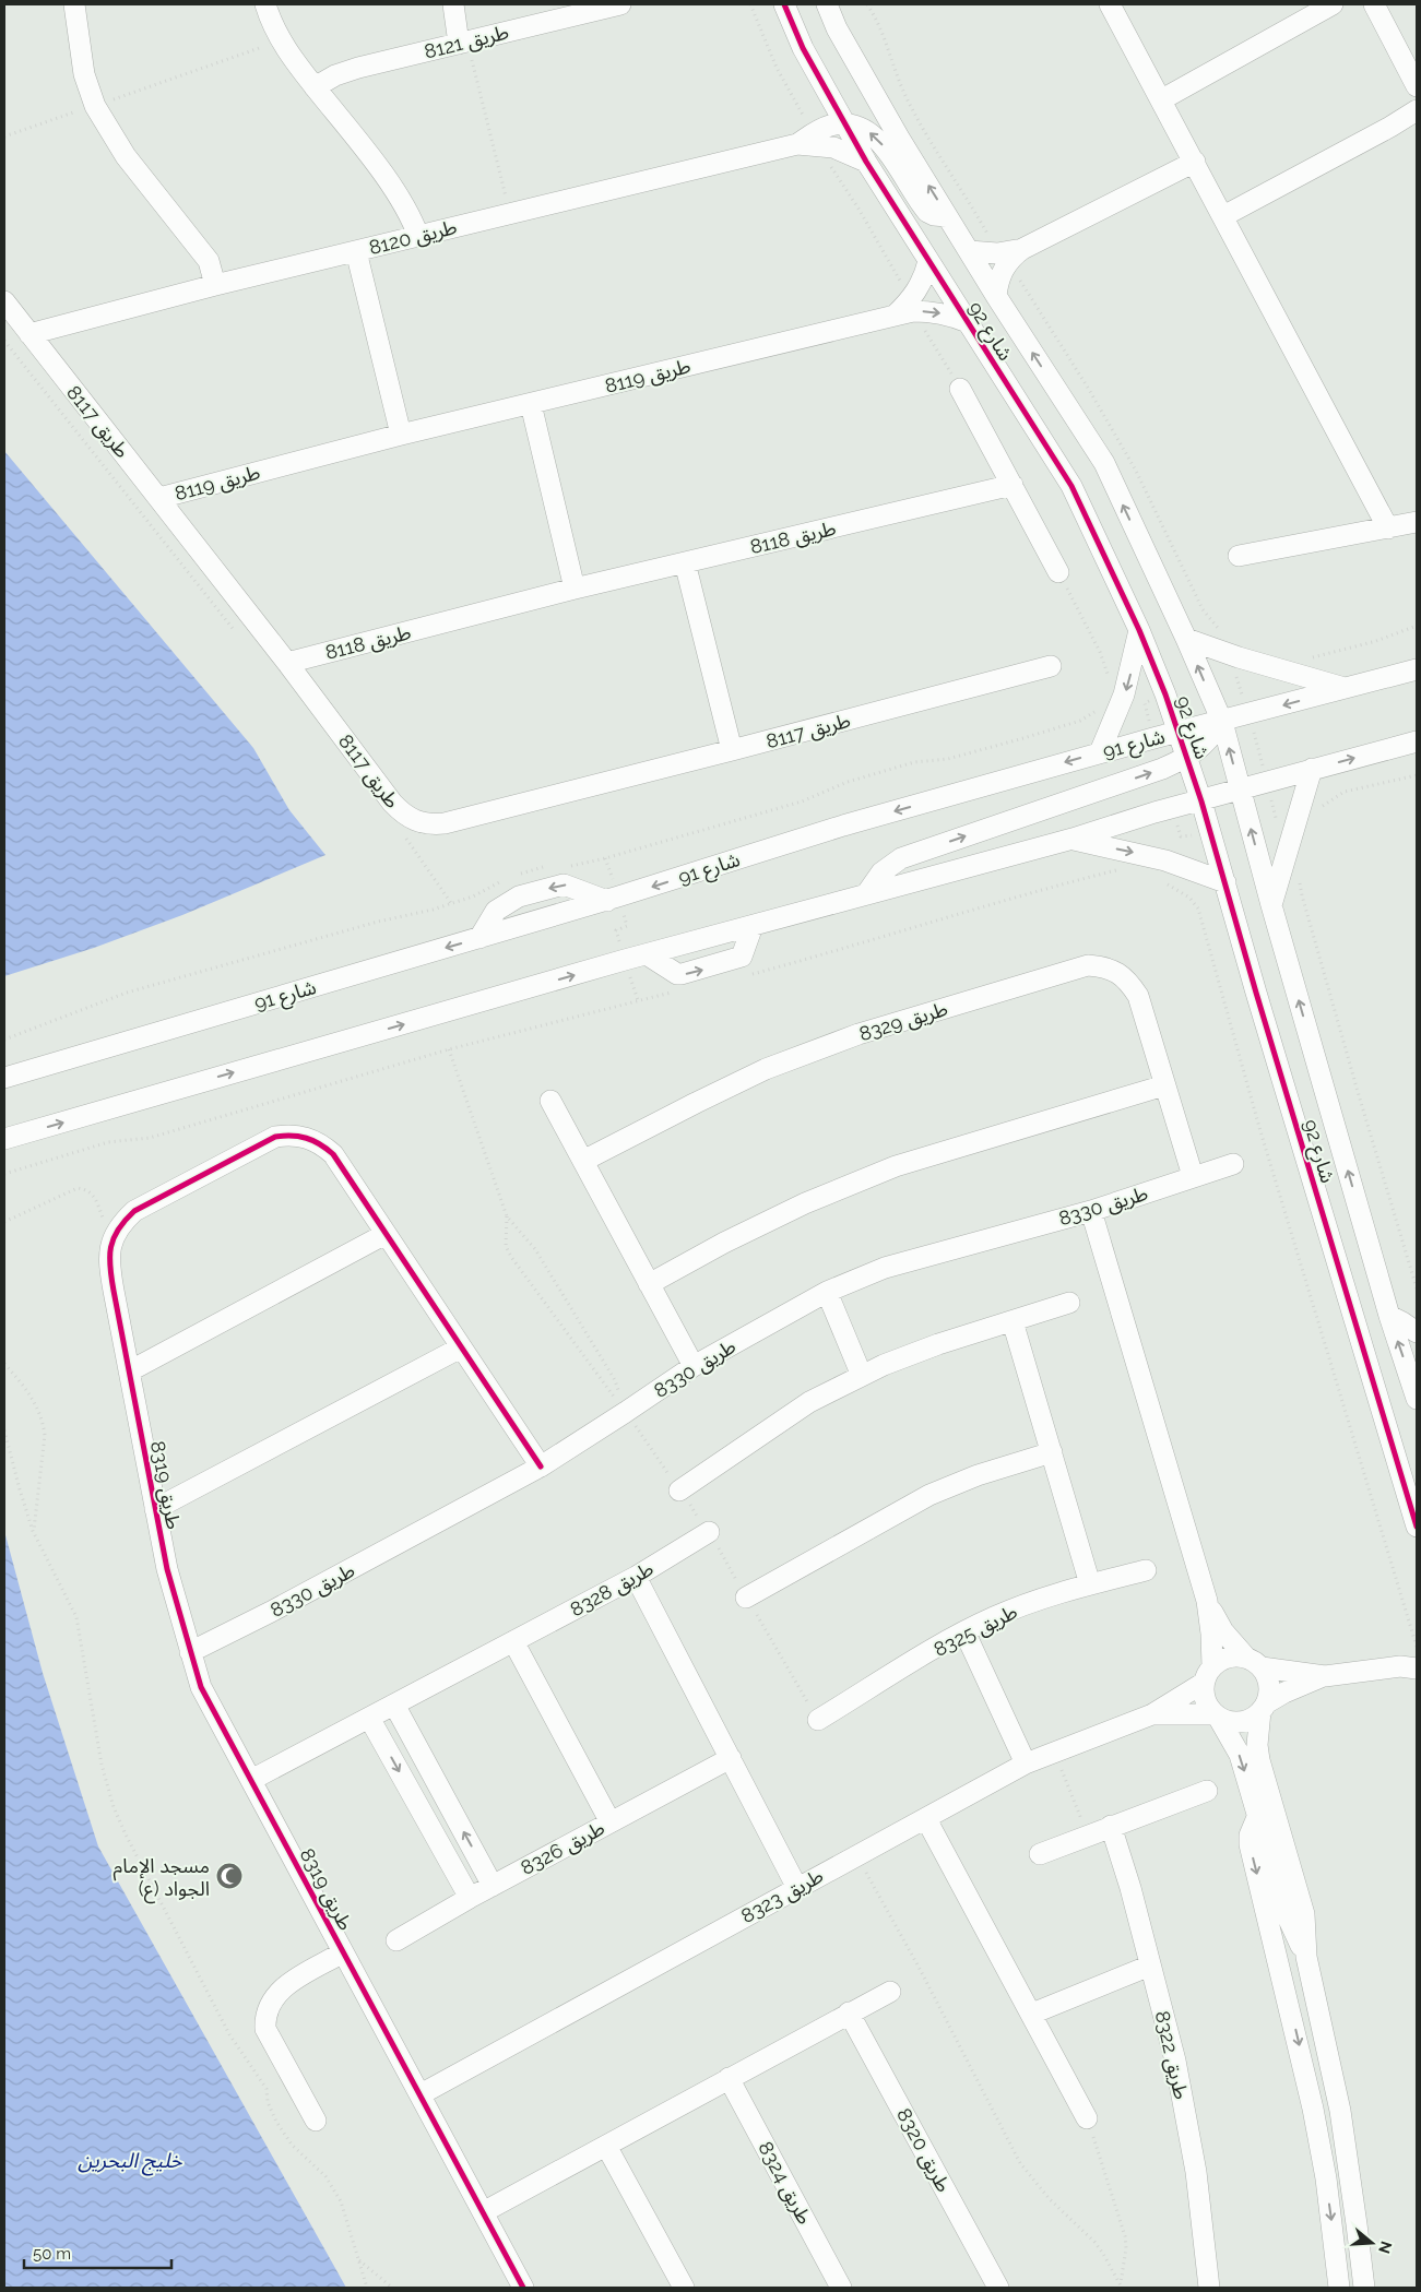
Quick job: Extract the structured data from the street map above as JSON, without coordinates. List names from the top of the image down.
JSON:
{
  "streets": {
    "street": [
      "طريق 8121",
      "طريق 8120",
      "شارع 92",
      "طريق 8119",
      "طريق 8117",
      "طريق 8118",
      "شارع 91",
      "طريق 8329",
      "طريق 8330",
      "طريق 8319",
      "طريق 8328",
      "طريق 8325",
      "طريق 8326",
      "طريق 8323",
      "طريق 8322",
      "طريق 8320",
      "طريق 8324"
    ]
  },
  "crossings": [
    ["طريق 8120", "شارع 92"],
    ["طريق 8120", "طريق 8117"],
    ["شارع 92", "طريق 8119"],
    ["شارع 92", "شارع 91"],
    ["طريق 8119", "طريق 8117"],
    ["طريق 8117", "طريق 8118"],
    ["طريق 8329", "طريق 8330"],
    ["طريق 8330", "طريق 8319"],
    ["طريق 8319", "طريق 8328"],
    ["طريق 8319", "طريق 8323"]
  ],
  "water": ["خليج البحرين"],
  "places": {
    "mosque": ["مسجد الإمام الجواد (ع)"]
  },
  "scale_bar": "50 m",
  "north": "right"
}
